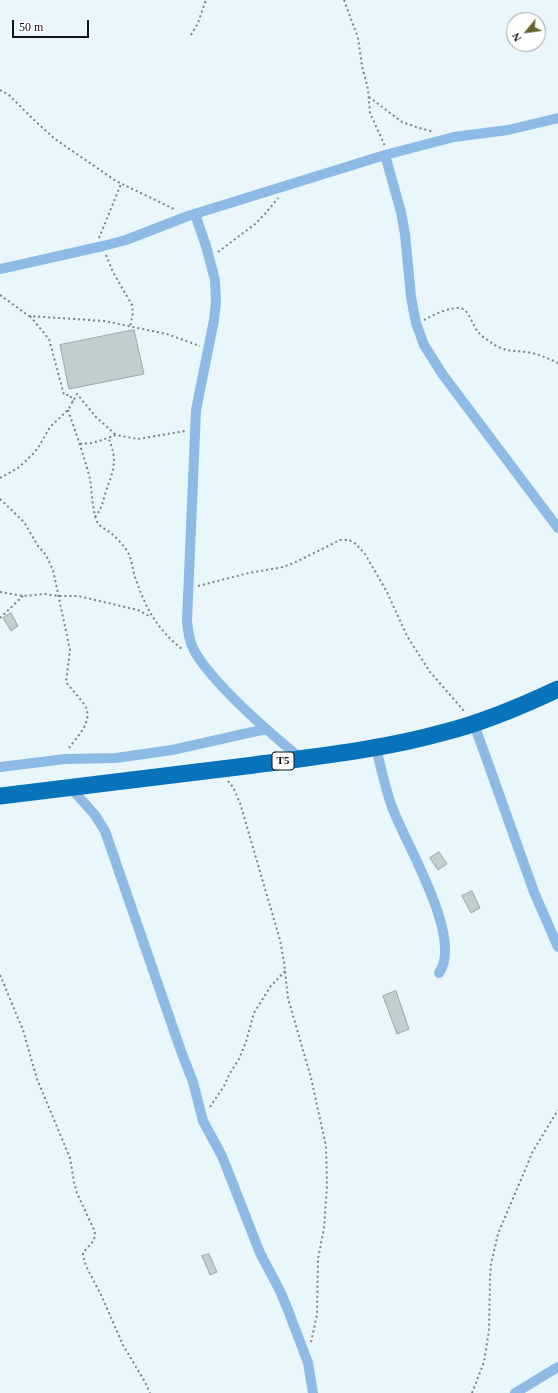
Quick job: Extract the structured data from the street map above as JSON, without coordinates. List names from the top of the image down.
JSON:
{
  "streets": {
    "highway": ["T5"]
  },
  "scale_bar": "50 m",
  "north": "bottom left"
}
